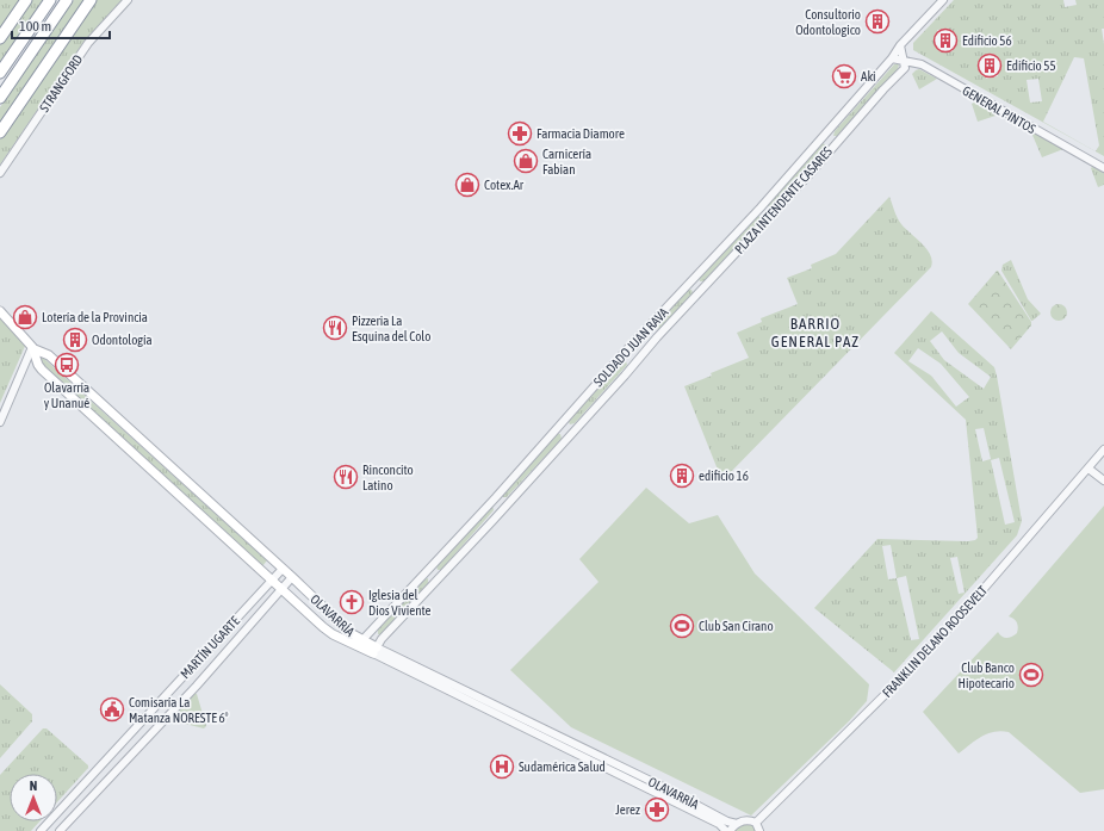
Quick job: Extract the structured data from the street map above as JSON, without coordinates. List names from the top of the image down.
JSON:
{
  "streets": {
    "main road": ["OLAVARRÍA"],
    "street": [
      "STRANGFORD",
      "GENERAL PINTOS",
      "PLAZA INTENDENTE CASARES",
      "SOLDADO JUAN RAVA",
      "FRANKLIN DELANO ROOSEVELT",
      "MARTÍN UGARTE"
    ]
  },
  "crossings": [
    ["GENERAL PINTOS", "PLAZA INTENDENTE CASARES"],
    ["GENERAL PINTOS", "SOLDADO JUAN RAVA"],
    ["PLAZA INTENDENTE CASARES", "SOLDADO JUAN RAVA"],
    ["SOLDADO JUAN RAVA", "OLAVARRÍA"],
    ["OLAVARRÍA", "MARTÍN UGARTE"]
  ],
  "districts": ["BARRIO GENERAL PAZ"],
  "places": {
    "building": [
      "Consultorio Odontologico",
      "Edificio 56",
      "Edificio 55",
      "Odontología",
      "edificio 16"
    ],
    "supermarket": ["Aki"],
    "pharmacy": ["Farmacia Diamore", "Jerez"],
    "shop": ["Carnicería Fabian", "Cotex.Ar", "Lotería de la Provincia"],
    "restaurant": ["Pizzeria La Esquina del Colo", "Rinconcito Latino"],
    "bus stop": ["Olavarría y Unanué"],
    "church": ["Iglesia del Dios Viviente"],
    "sports": ["Club San Cirano", "Club Banco Hipotecario"],
    "public building": ["Comisaría La Matanza NORESTE 6°"],
    "hospital": ["Sudamérica Salud"]
  },
  "scale_bar": "100 m",
  "north": "top"
}
